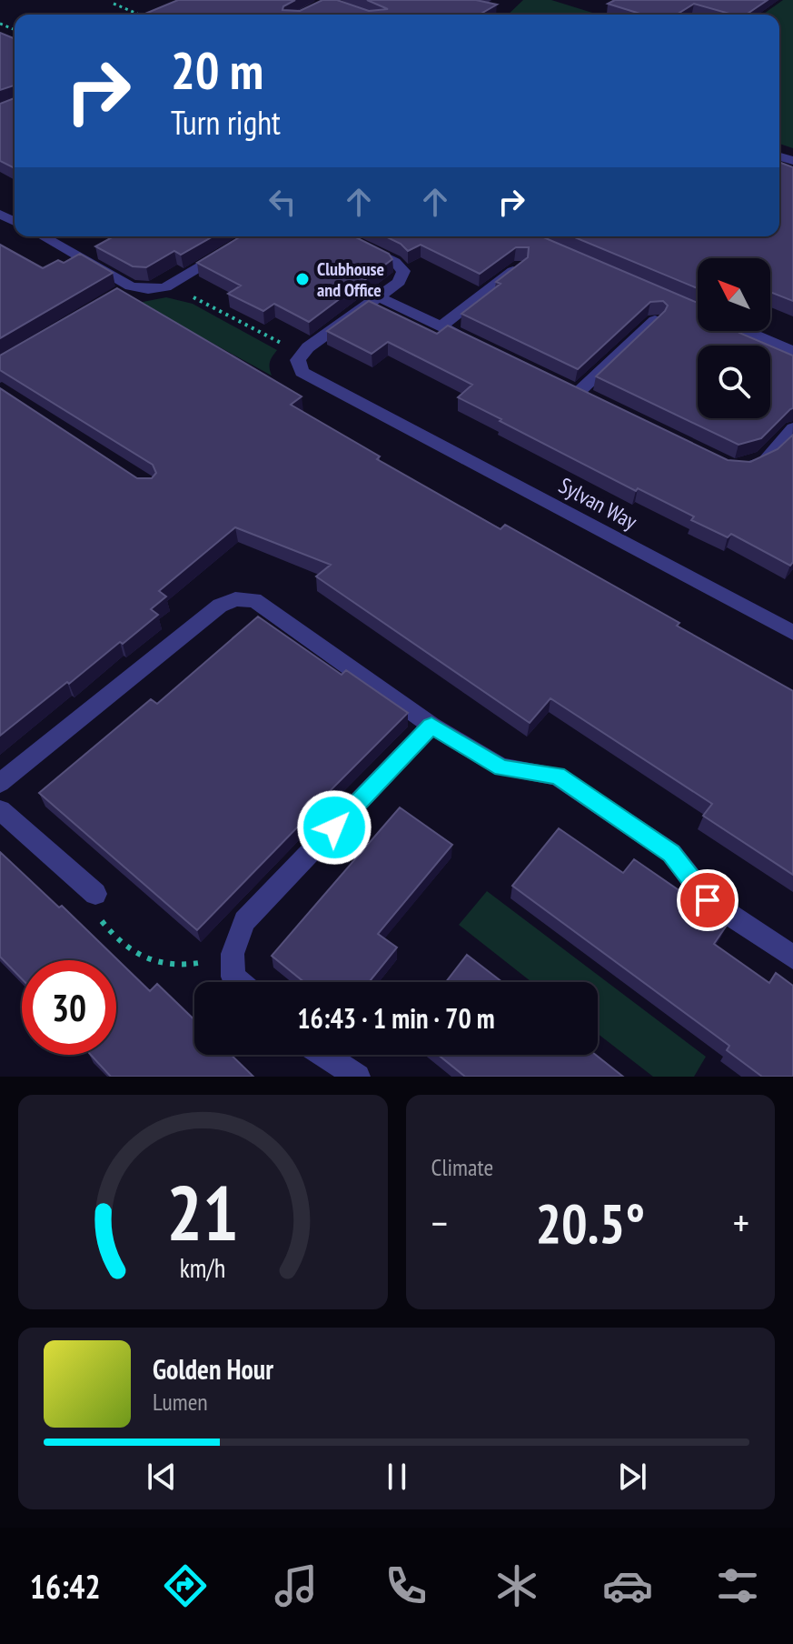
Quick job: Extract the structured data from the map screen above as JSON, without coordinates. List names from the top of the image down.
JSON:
{
  "streets": {
    "street": ["Sylvan Way"]
  },
  "places": ["Clubhouse and Office"],
  "north": "top left",
  "page": {
    "turn": ["20 m", "Turn right"],
    "limit": "30",
    "trip": "16:43 · 1 min · 70 m",
    "tile": "Climate",
    "heat": ["−", "20.5°", "+"],
    "song": ["Golden Hour", "Lumen"],
    "tabs": "16:42",
    "gauge": ["21", "km/h"]
  }
}
